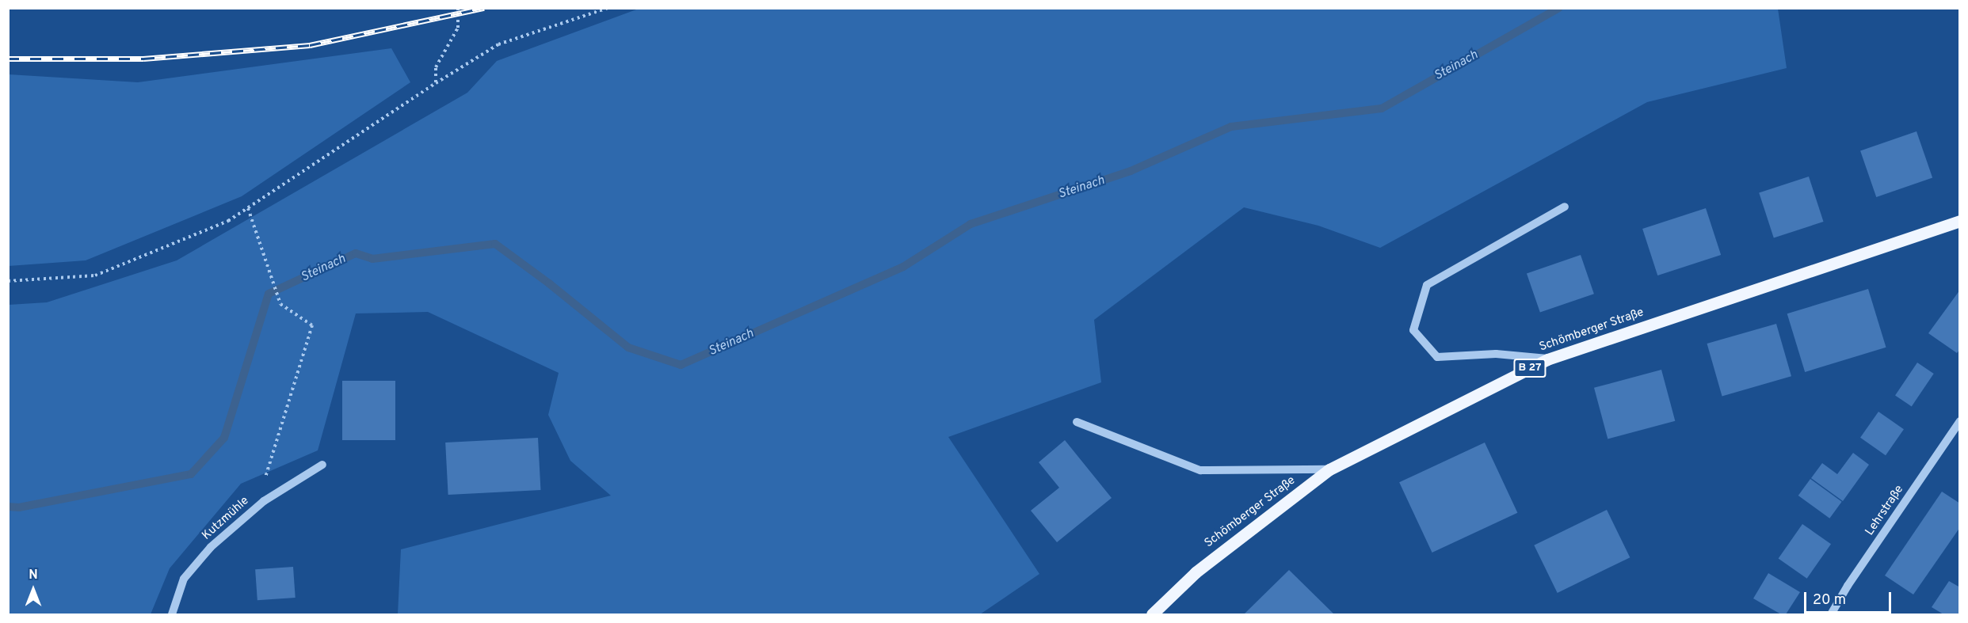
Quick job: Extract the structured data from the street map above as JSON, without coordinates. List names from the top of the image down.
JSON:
{
  "streets": {
    "main road": ["Schömberger Straße", "B 27"],
    "street": ["Lehrstraße", "Kutzmühle"]
  },
  "water": ["Steinach"],
  "scale_bar": "20 m",
  "north": "top"
}
